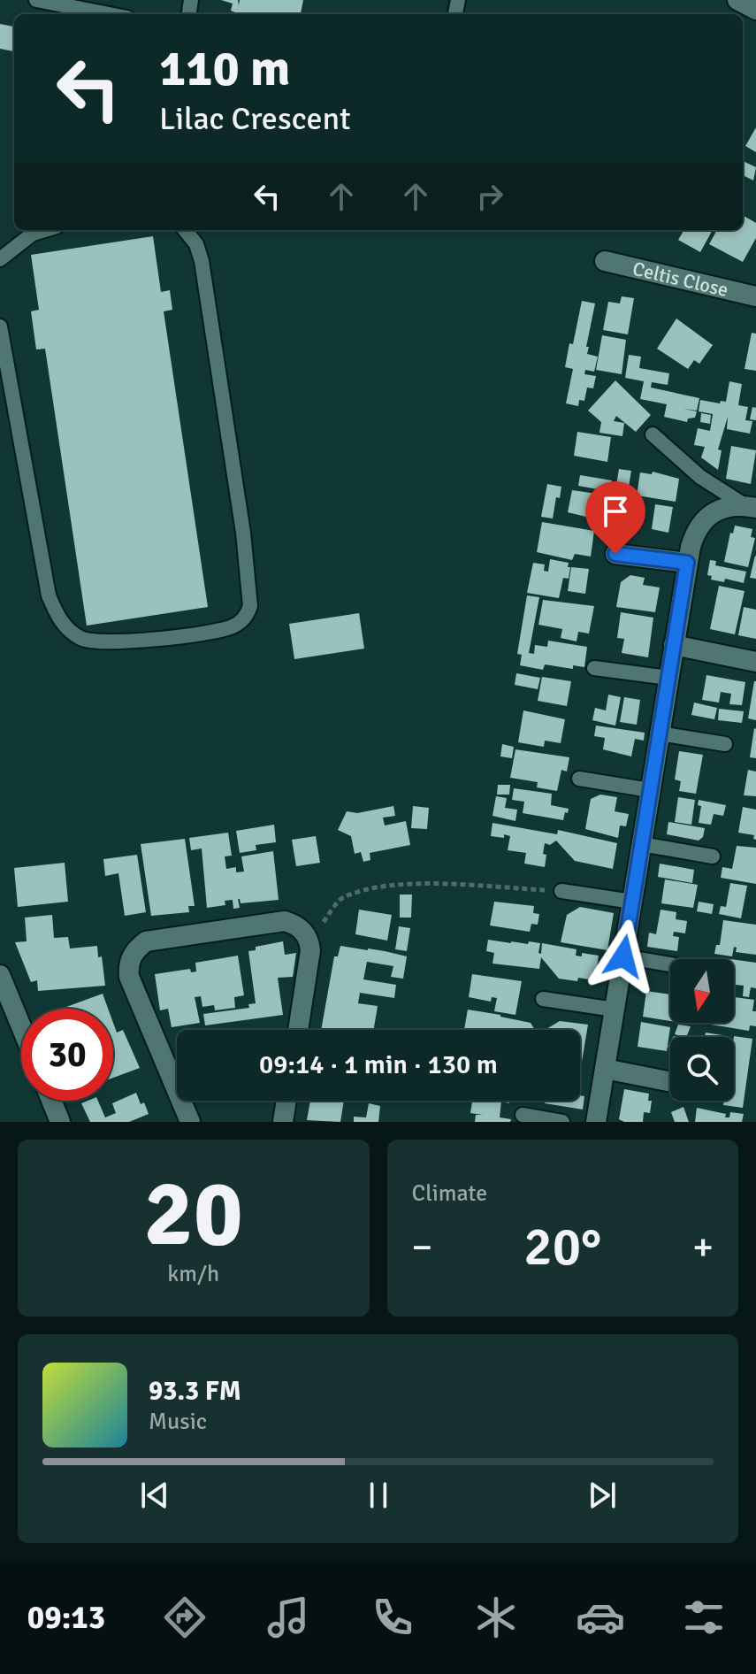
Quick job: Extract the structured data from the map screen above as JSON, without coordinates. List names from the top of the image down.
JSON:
{
  "streets": {
    "street": ["Celtis Close"]
  },
  "north": "bottom",
  "page": {
    "turn": ["110 m", "Lilac Crescent"],
    "limit": "30",
    "trip": "09:14 · 1 min · 130 m",
    "tile": [
      ["20", "km/h"],
      "Climate"
    ],
    "heat": ["−", "20°", "+"],
    "song": ["93.3 FM", "Music"],
    "tabs": "09:13"
  }
}
